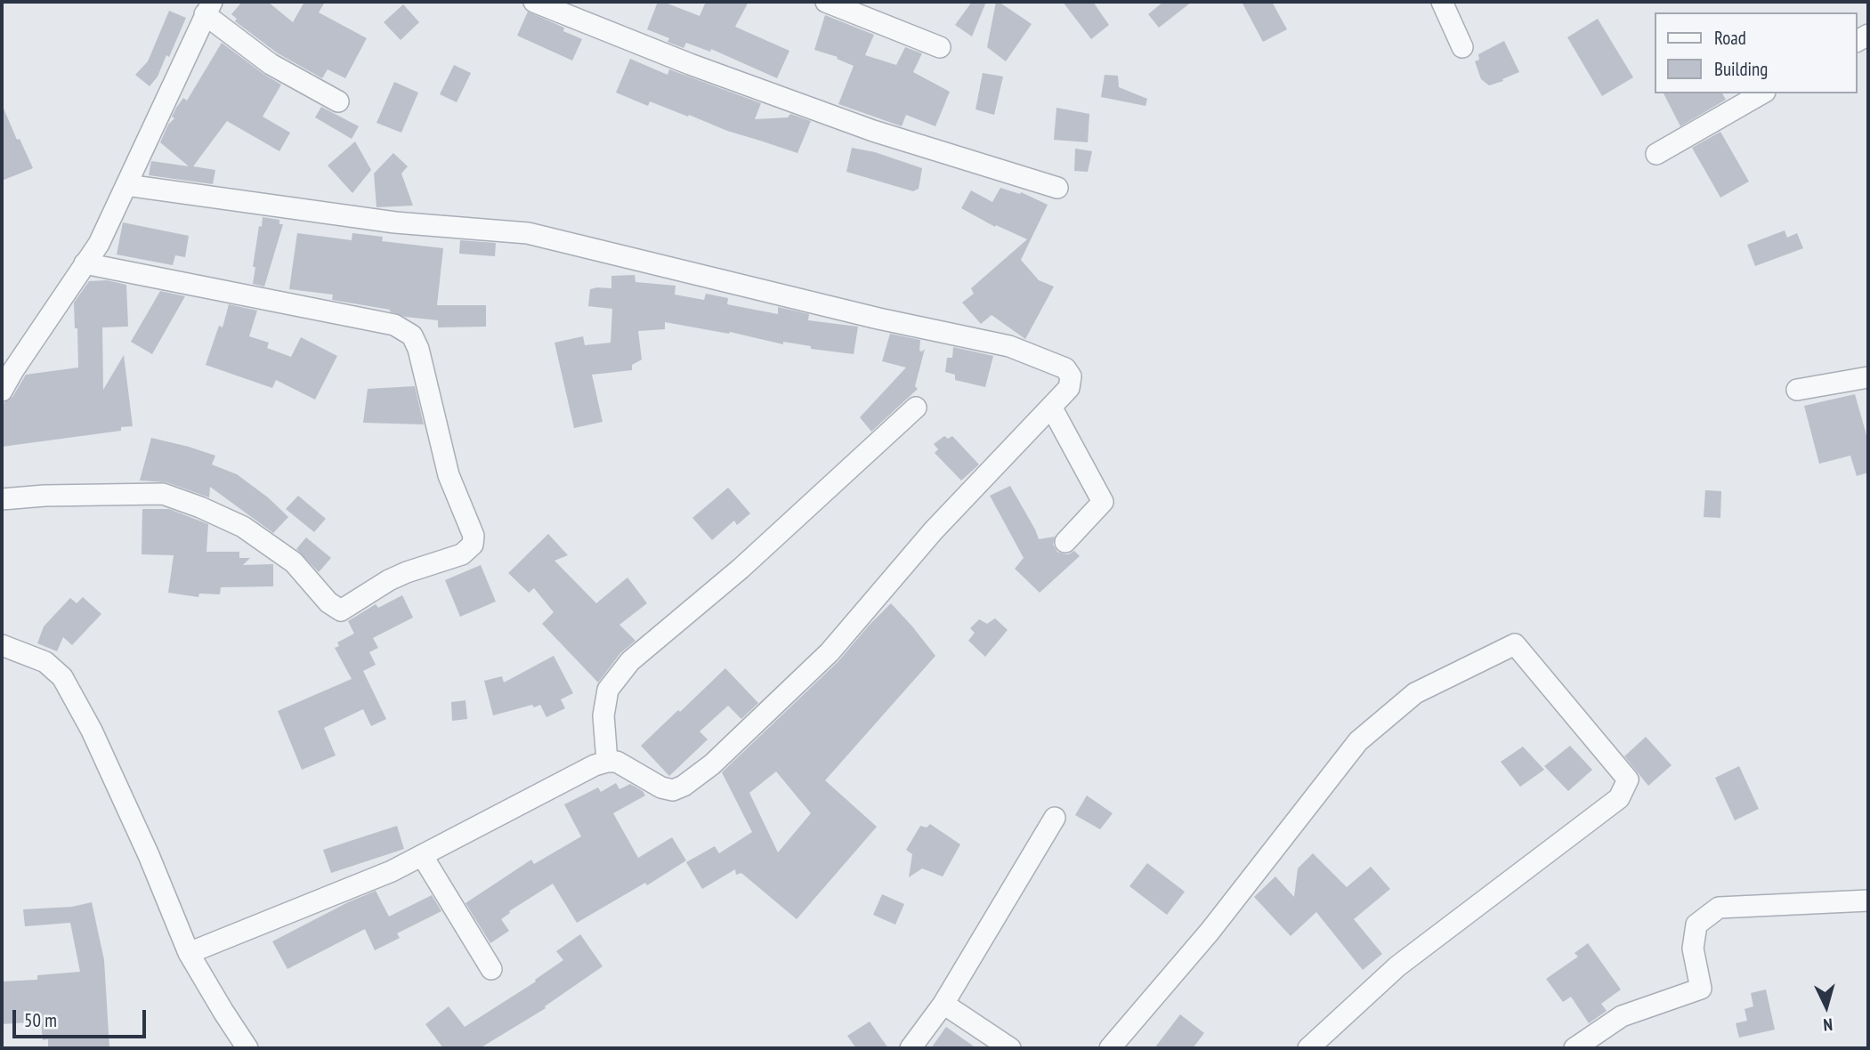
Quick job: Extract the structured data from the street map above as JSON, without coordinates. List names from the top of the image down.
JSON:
{
  "legend": ["Road", "Building"],
  "scale_bar": "50 m",
  "north": "bottom"
}
